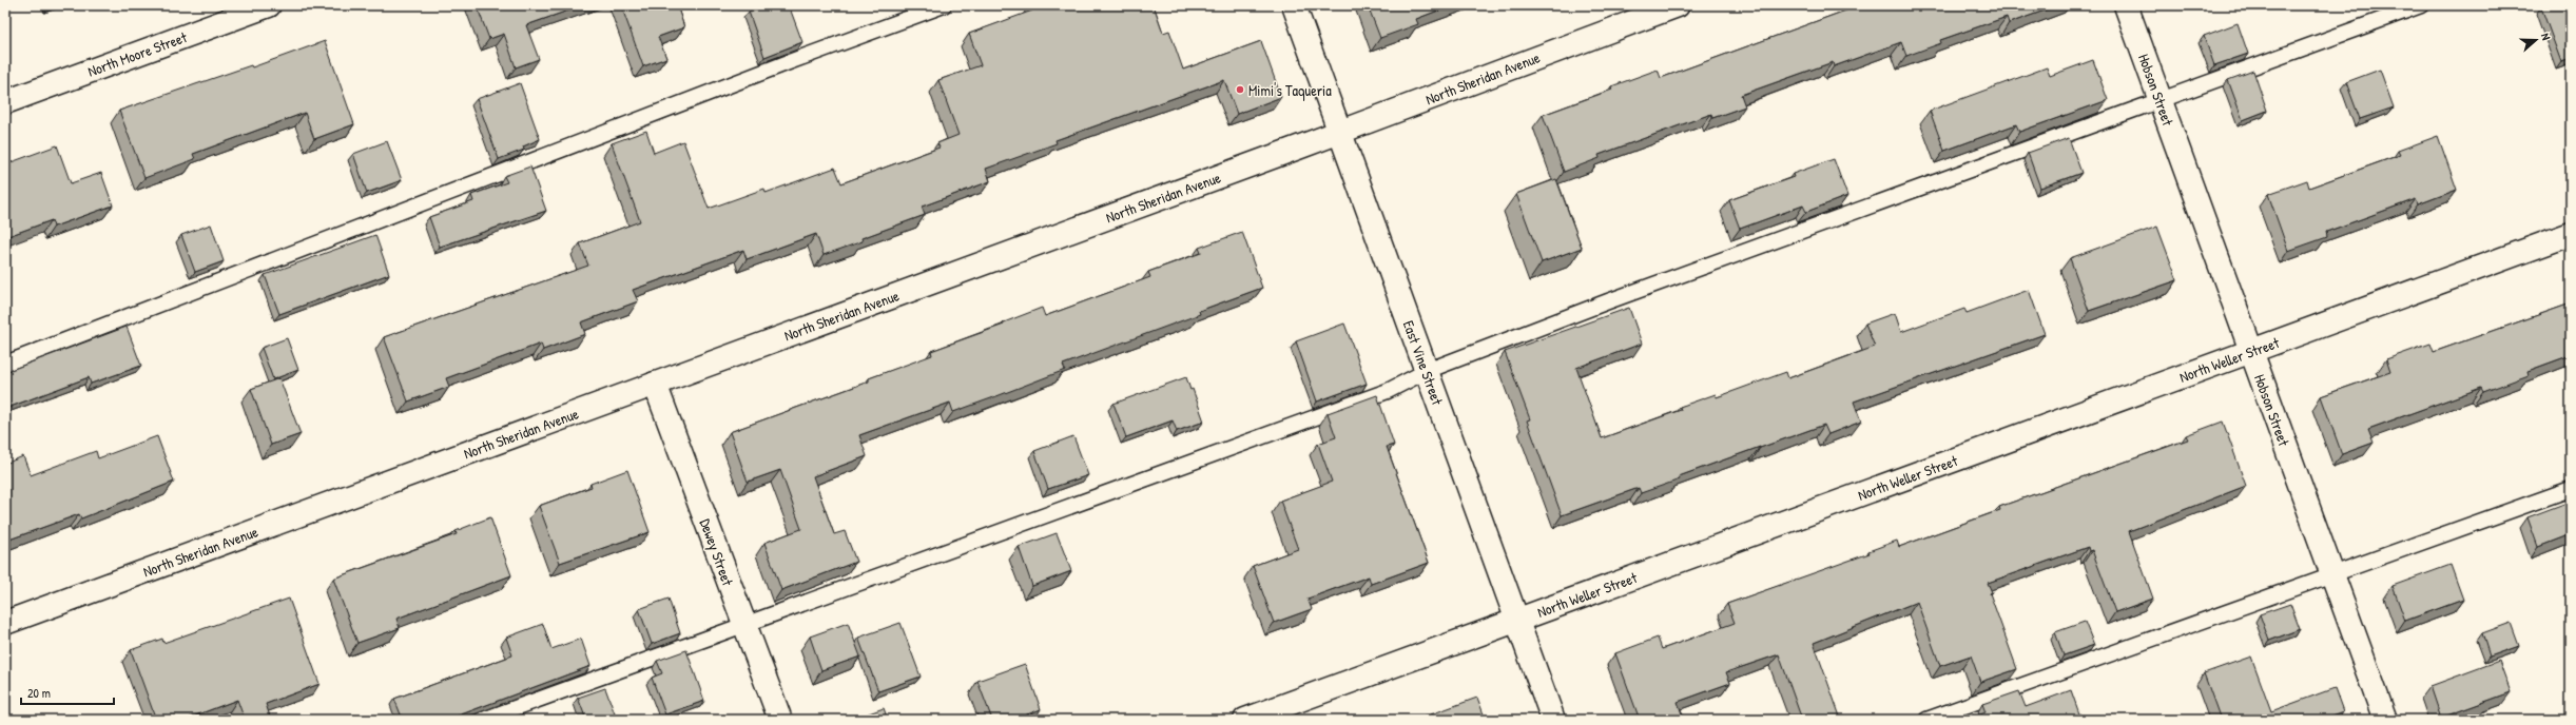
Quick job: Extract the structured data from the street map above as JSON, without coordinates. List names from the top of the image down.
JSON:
{
  "streets": {
    "street": [
      "North Moore Street",
      "North Sheridan Avenue",
      "Hobson Street",
      "North Weller Street",
      "East Vine Street",
      "Dewey Street"
    ]
  },
  "crossings": [
    ["North Sheridan Avenue", "East Vine Street"],
    ["North Sheridan Avenue", "Dewey Street"],
    ["Hobson Street", "North Weller Street"],
    ["North Weller Street", "East Vine Street"]
  ],
  "places": ["Mimi's Taqueria"],
  "scale_bar": "20 m",
  "north": "right"
}
